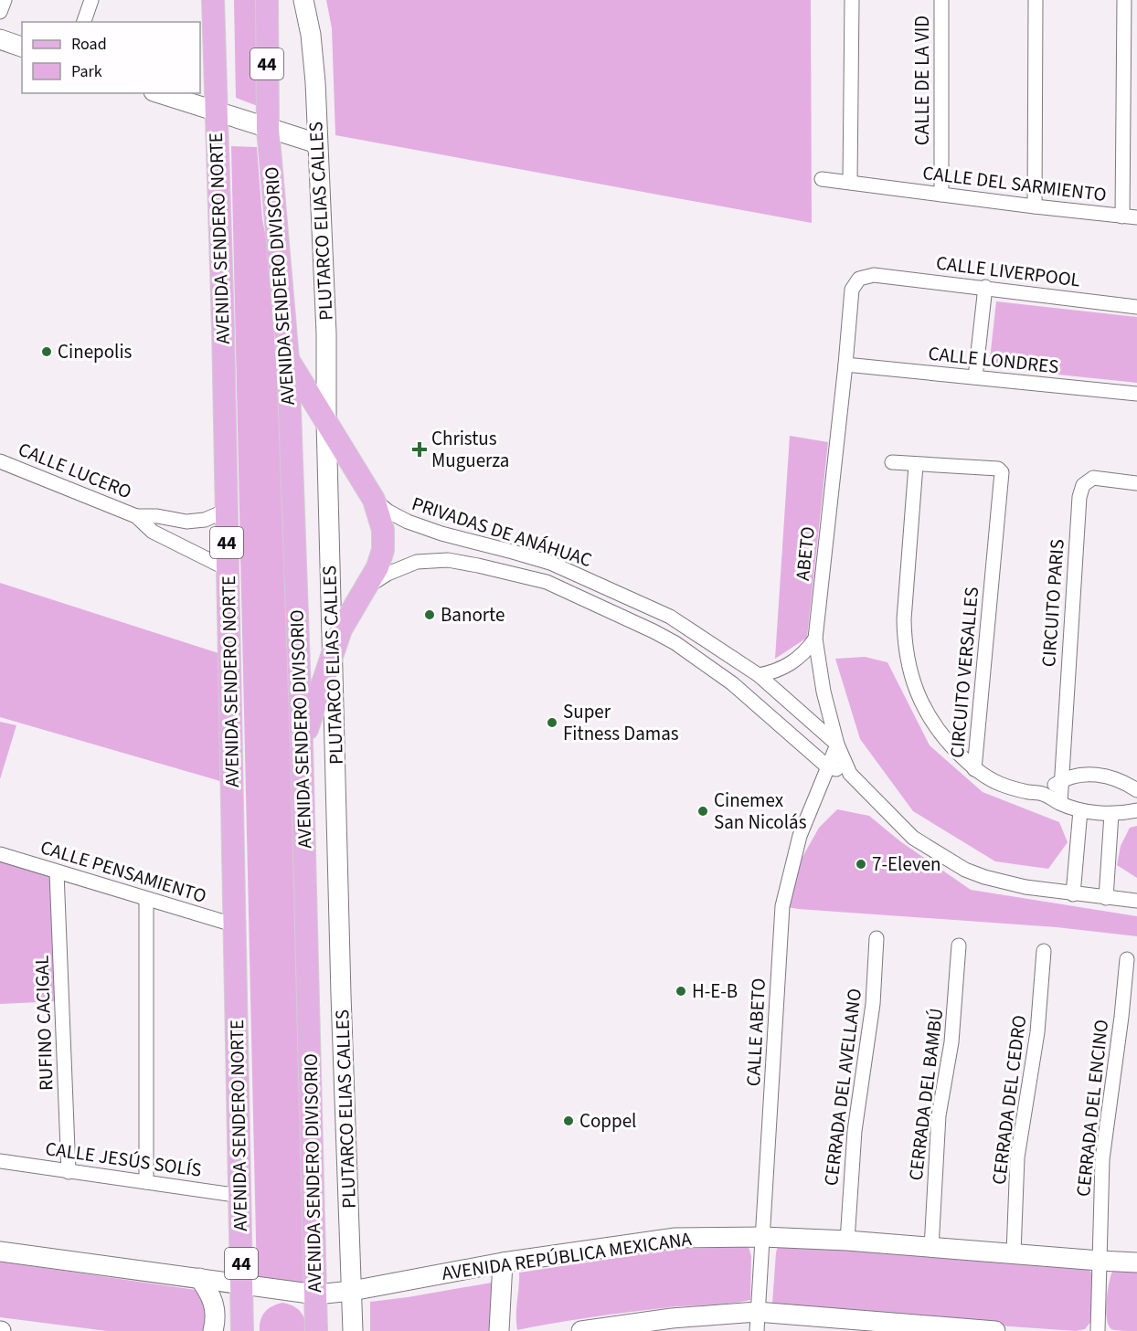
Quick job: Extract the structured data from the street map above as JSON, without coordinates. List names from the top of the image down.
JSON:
{
  "streets": {
    "main road": [
      "44",
      "PLUTARCO ELIAS CALLES",
      "AVENIDA SENDERO NORTE",
      "AVENIDA SENDERO DIVISORIO",
      "AVENIDA REPÚBLICA MEXICANA"
    ],
    "street": [
      "CALLE DE LA VID",
      "CALLE DEL SARMIENTO",
      "CALLE LIVERPOOL",
      "CALLE LONDRES",
      "CALLE LUCERO",
      "PRIVADAS DE ANÁHUAC",
      "ABETO",
      "CIRCUITO PARIS",
      "CIRCUITO VERSALLES",
      "CALLE PENSAMIENTO",
      "RUFINO CACIGAL",
      "CALLE ABETO",
      "CERRADA DEL AVELLANO",
      "CERRADA DEL BAMBÚ",
      "CERRADA DEL CEDRO",
      "CERRADA DEL ENCINO",
      "CALLE JESÚS SOLÍS"
    ]
  },
  "crossings": [
    ["44", "AVENIDA SENDERO DIVISORIO"],
    ["CALLE DE LA VID", "CALLE DEL SARMIENTO"],
    ["PLUTARCO ELIAS CALLES", "AVENIDA REPÚBLICA MEXICANA"],
    ["AVENIDA SENDERO NORTE", "CALLE LUCERO"],
    ["AVENIDA SENDERO NORTE", "CALLE PENSAMIENTO"],
    ["AVENIDA SENDERO NORTE", "CALLE JESÚS SOLÍS"],
    ["AVENIDA SENDERO NORTE", "AVENIDA REPÚBLICA MEXICANA"],
    ["CALLE LIVERPOOL", "CALLE LONDRES"],
    ["CALLE LIVERPOOL", "ABETO"],
    ["AVENIDA SENDERO DIVISORIO", "AVENIDA REPÚBLICA MEXICANA"],
    ["CALLE LONDRES", "ABETO"],
    ["PRIVADAS DE ANÁHUAC", "ABETO"],
    ["PRIVADAS DE ANÁHUAC", "CALLE ABETO"],
    ["ABETO", "CALLE ABETO"],
    ["CALLE PENSAMIENTO", "RUFINO CACIGAL"],
    ["RUFINO CACIGAL", "CALLE JESÚS SOLÍS"],
    ["CALLE ABETO", "AVENIDA REPÚBLICA MEXICANA"],
    ["CERRADA DEL AVELLANO", "AVENIDA REPÚBLICA MEXICANA"],
    ["CERRADA DEL BAMBÚ", "AVENIDA REPÚBLICA MEXICANA"],
    ["CERRADA DEL CEDRO", "AVENIDA REPÚBLICA MEXICANA"],
    ["CERRADA DEL ENCINO", "AVENIDA REPÚBLICA MEXICANA"]
  ],
  "places": {
    "other": [
      "Cinepolis",
      "Banorte",
      "Super Fitness Damas",
      "Cinemex San Nicolás",
      "7-Eleven",
      "H-E-B",
      "Coppel"
    ],
    "health": ["Christus Muguerza"]
  },
  "legend": ["Road", "Park"]
}
